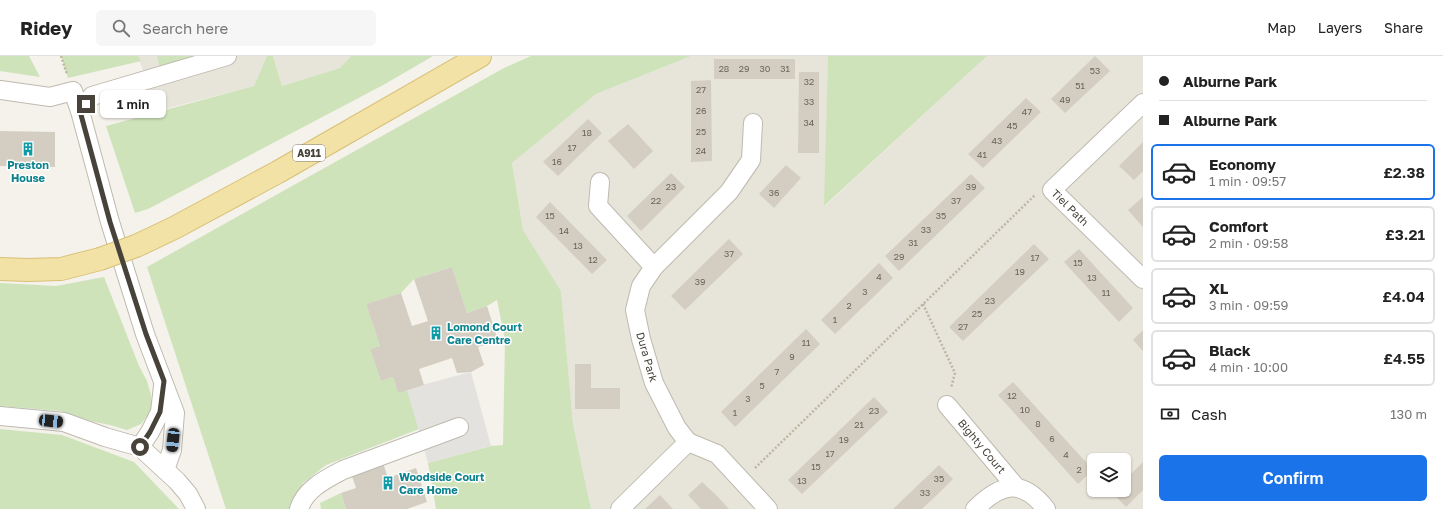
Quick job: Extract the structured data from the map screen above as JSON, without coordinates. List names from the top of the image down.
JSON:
{
  "streets": {
    "main road": ["A911"],
    "street": ["Tiel Path", "Dura Park", "Bighty Court"]
  },
  "places": {
    "building": ["Preston House", "Lomond Court Care Centre", "Woodside Court Care Home"]
  },
  "house_numbers": [
    "28",
    "29",
    "30",
    "31",
    "53",
    "32",
    "51",
    "27",
    "49",
    "33",
    "26",
    "47",
    "34",
    "45",
    "25",
    "18",
    "43",
    "17",
    "24",
    "41",
    "16",
    "23",
    "39",
    "36",
    "22",
    "37",
    "15",
    "35",
    "33",
    "14",
    "31",
    "13",
    "37",
    "29",
    "17",
    "12",
    "15",
    "19",
    "4",
    "13",
    "39",
    "3",
    "11",
    "23",
    "2",
    "25",
    "1",
    "27",
    "11",
    "9",
    "7",
    "5",
    "12",
    "3",
    "10",
    "23",
    "1",
    "8",
    "21",
    "6",
    "19",
    "17",
    "4",
    "15",
    "2",
    "35",
    "13",
    "33"
  ],
  "page": {
    "header": "Ridey",
    "search": "Search here",
    "nav": ["Map", "Layers", "Share"],
    "banner": ["Alburne Park", "Alburne Park"],
    "bubble": "1 min",
    "list": [
      {
        "name": "Economy",
        "note": "1 min · 09:57",
        "value": "£2.38"
      },
      {
        "name": "Comfort",
        "note": "2 min · 09:58",
        "value": "£3.21"
      },
      {
        "name": "XL",
        "note": "3 min · 09:59",
        "value": "£4.04"
      },
      {
        "name": "Black",
        "note": "4 min · 10:00",
        "value": "£4.55"
      }
    ],
    "pay": ["Cash", "130 m"],
    "buttons": "Confirm"
  }
}
